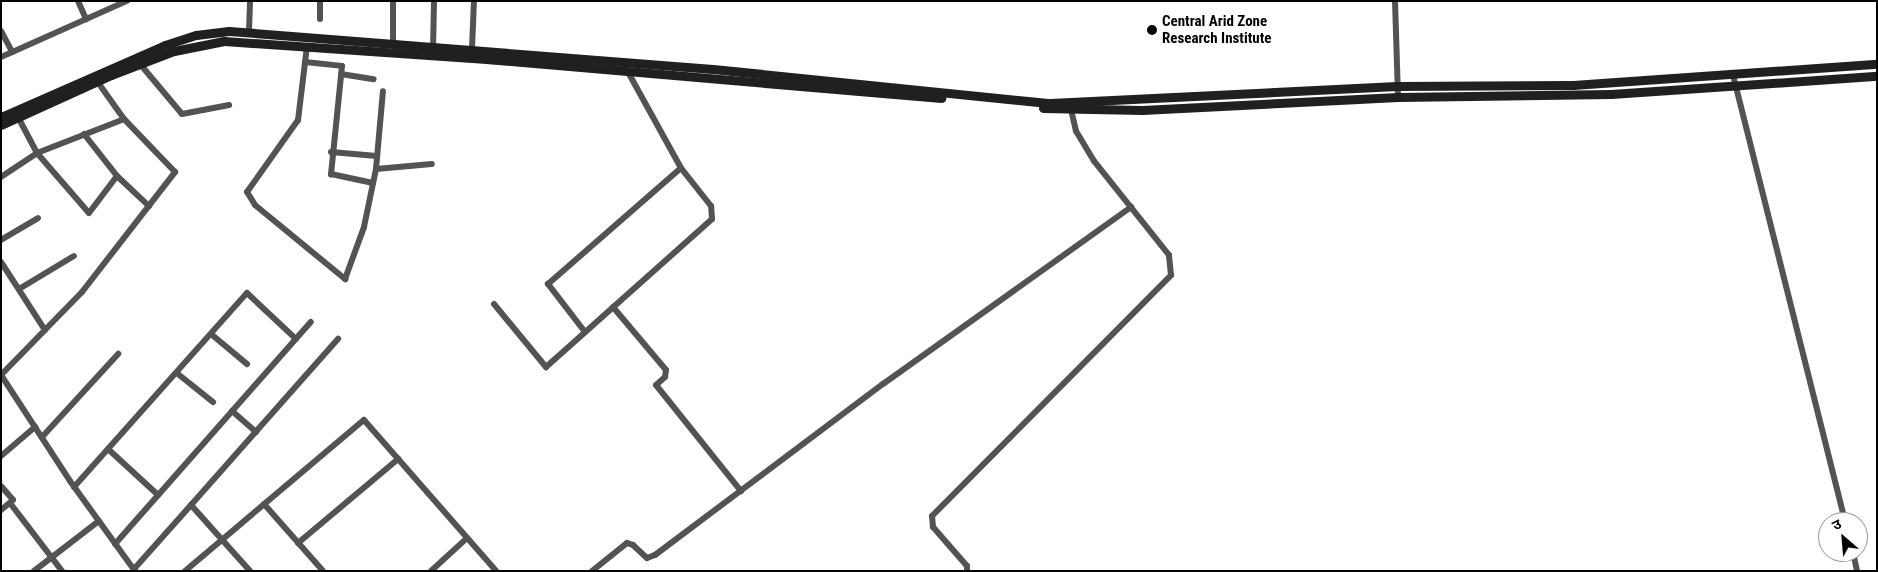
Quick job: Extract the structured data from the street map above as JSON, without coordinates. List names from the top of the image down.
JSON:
{
  "places": ["Central Arid Zone Research Institute"],
  "north": "top left"
}
